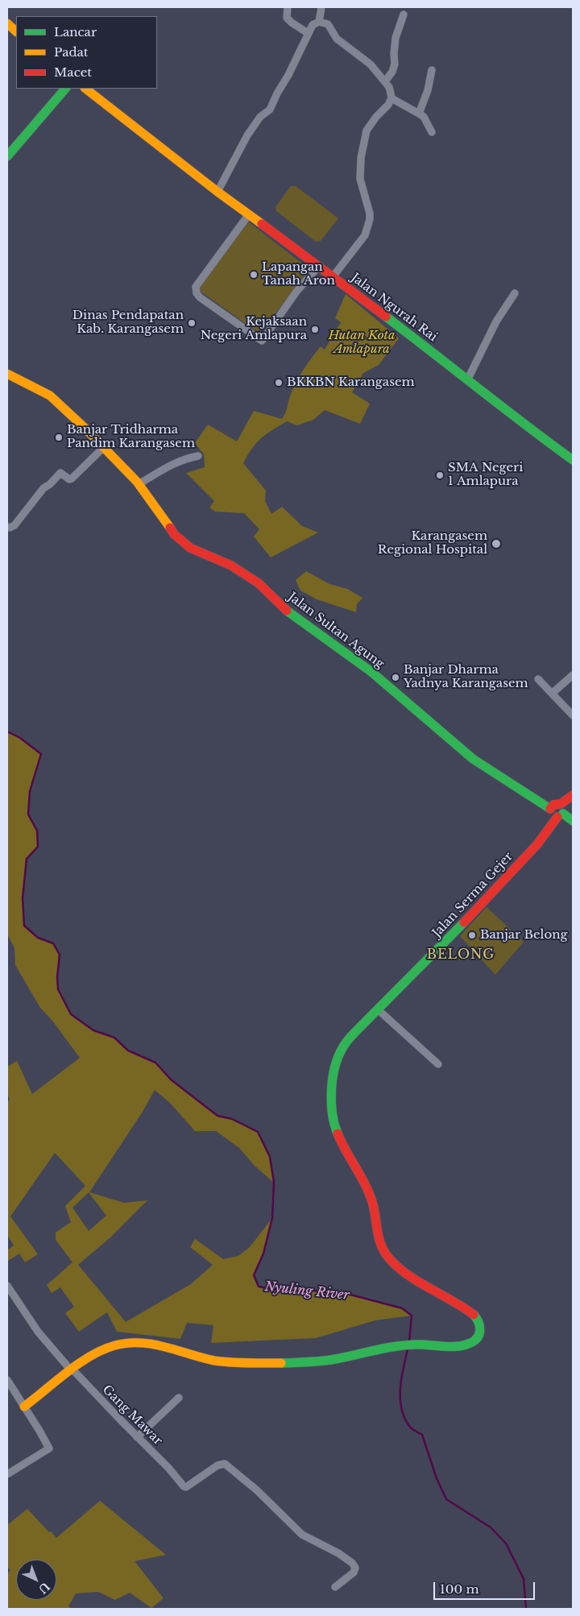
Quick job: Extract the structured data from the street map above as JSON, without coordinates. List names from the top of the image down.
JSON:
{
  "streets": {
    "street": [
      "Jalan Ngurah Rai",
      "Jalan Sultan Agung",
      "Jalan Serma Gejer",
      "Gang Mawar"
    ]
  },
  "crossings": [
    ["Jalan Sultan Agung", "Jalan Serma Gejer"],
    ["Jalan Serma Gejer", "Gang Mawar"]
  ],
  "districts": ["BELONG"],
  "water": ["Nyuling River"],
  "parks": ["Hutan Kota Amlapura"],
  "places": [
    "Lapangan Tanah Aron",
    "Dinas Pendapatan Kab. Karangasem",
    "Kejaksaan Negeri Amlapura",
    "BKKBN Karangasem",
    "Banjar Tridharma Pandim Karangasem",
    "SMA Negeri 1 Amlapura",
    "Karangasem Regional Hospital",
    "Banjar Dharma Yadnya Karangasem",
    "Banjar Belong"
  ],
  "legend": ["Lancar", "Padat", "Macet"],
  "scale_bar": "100 m",
  "north": "bottom right"
}
